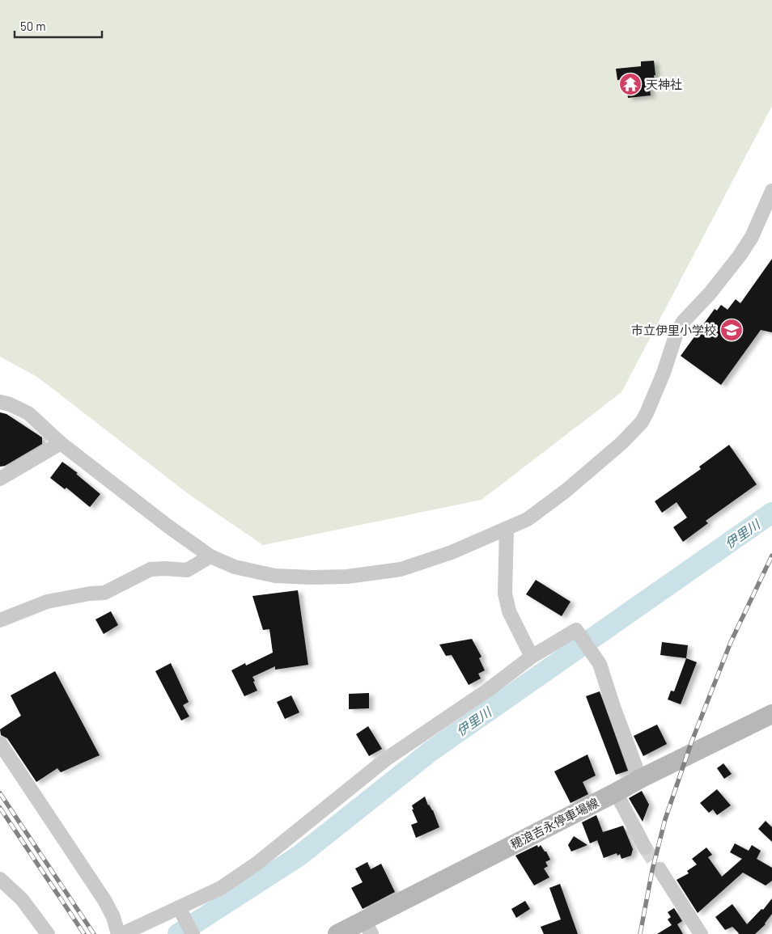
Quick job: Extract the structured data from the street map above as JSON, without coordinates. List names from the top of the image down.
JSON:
{
  "streets": {
    "main road": ["穂浪吉永停車場線"]
  },
  "water": ["伊里川"],
  "places": {
    "temple": ["天神社"],
    "school or university": ["市立伊里小学校"]
  },
  "scale_bar": "50 m"
}
